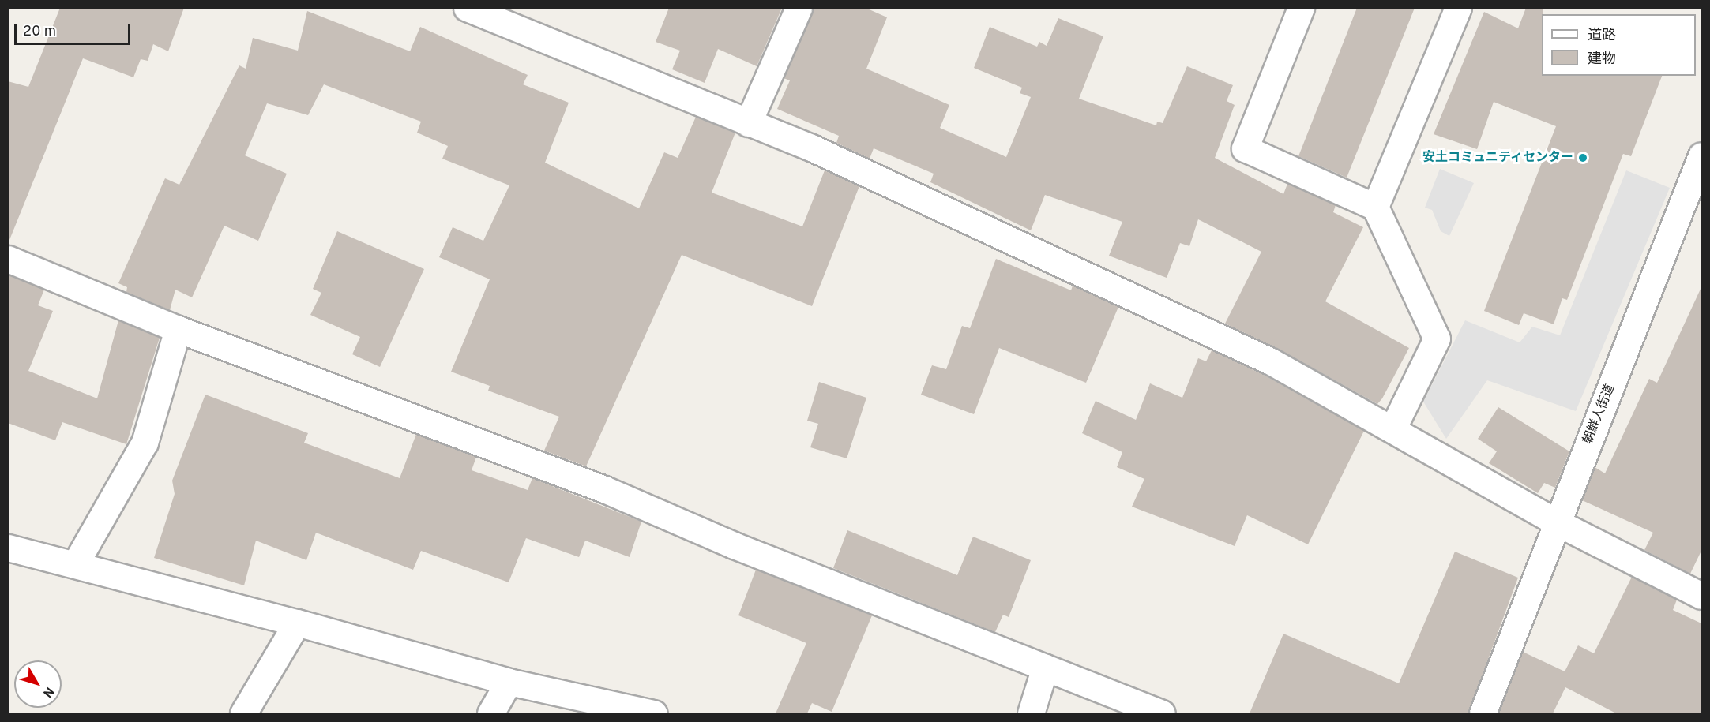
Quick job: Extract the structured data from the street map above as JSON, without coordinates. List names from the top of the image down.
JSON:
{
  "streets": {
    "street": ["朝鮮人街道"]
  },
  "places": ["安土コミュニティセンター"],
  "legend": ["道路", "建物"],
  "scale_bar": "20 m",
  "north": "bottom right"
}
